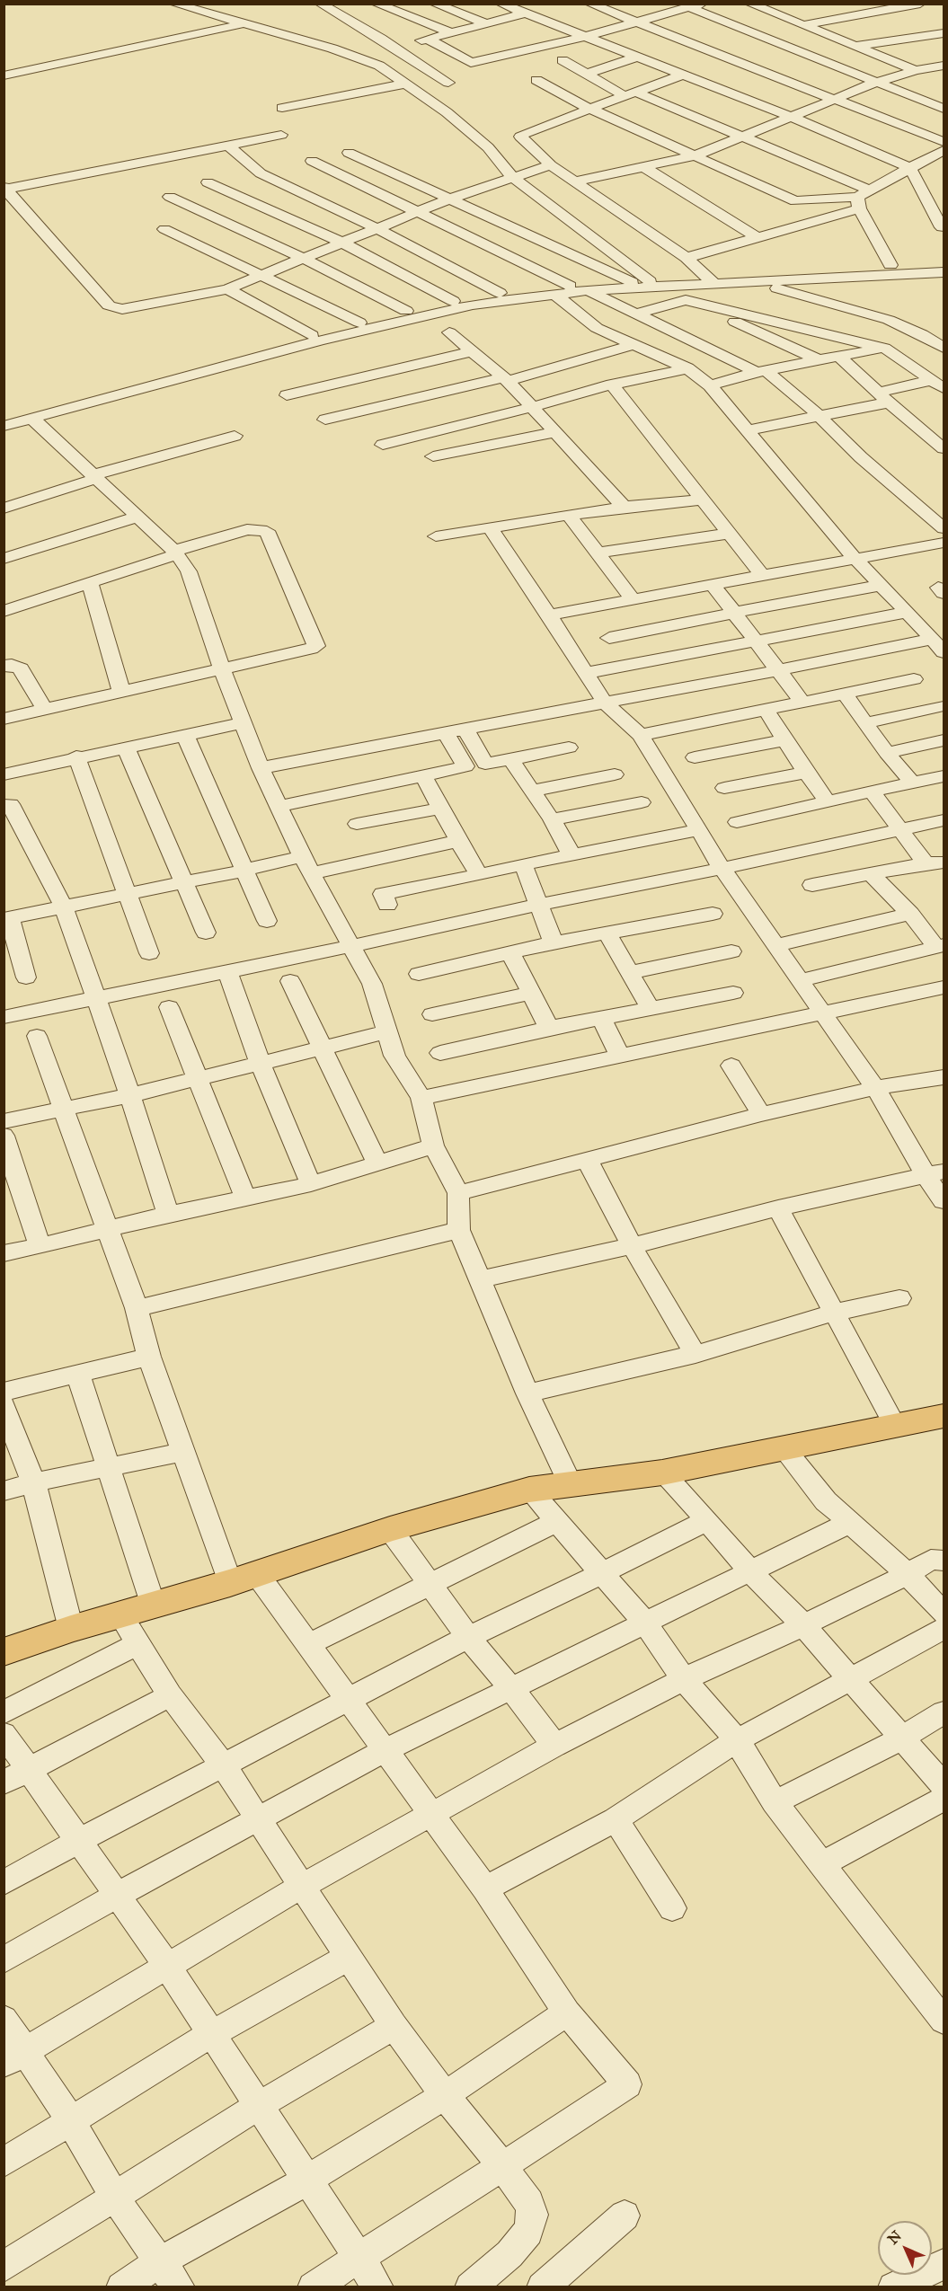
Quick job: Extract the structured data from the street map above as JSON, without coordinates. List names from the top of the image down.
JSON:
{
  "north": "top left"
}
